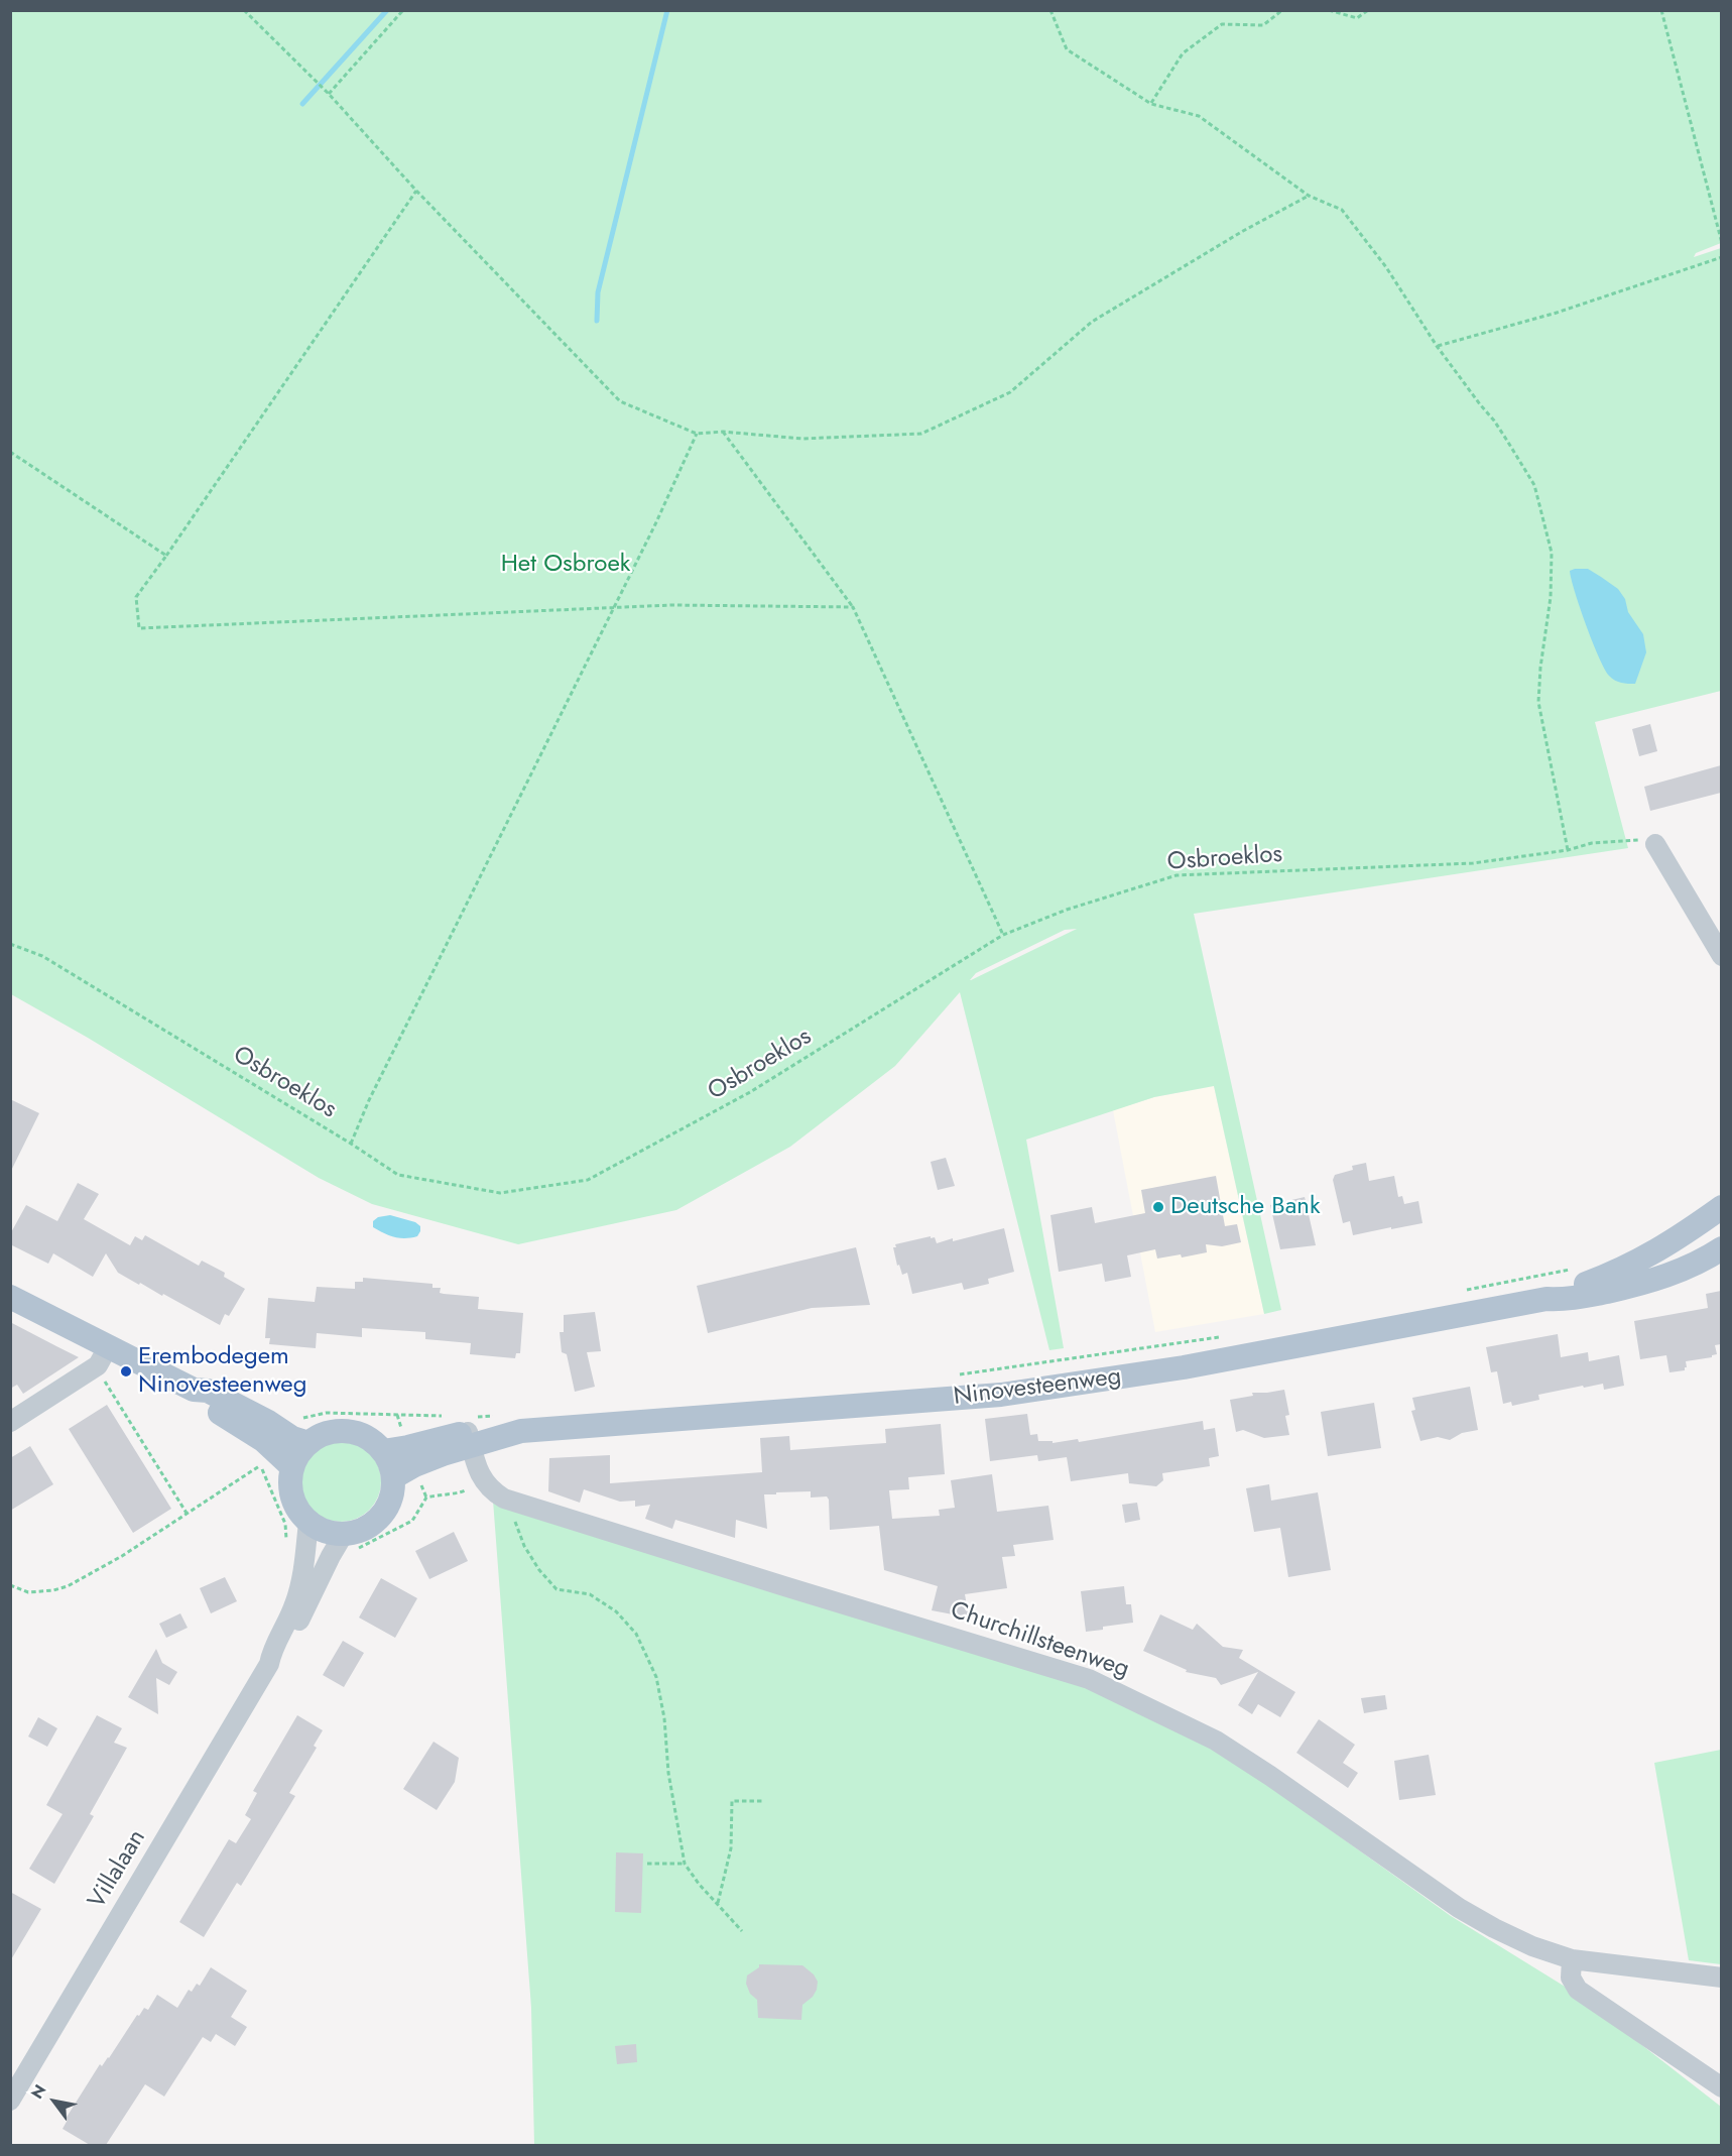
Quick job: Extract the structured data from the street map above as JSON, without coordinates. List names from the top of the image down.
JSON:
{
  "streets": {
    "main road": ["Ninovesteenweg"],
    "street": ["Churchillsteenweg", "Villalaan"],
    "path": ["Osbroeklos"]
  },
  "crossings": [
    ["Ninovesteenweg", "Churchillsteenweg"],
    ["Ninovesteenweg", "Villalaan"]
  ],
  "parks": ["Het Osbroek"],
  "places": ["Deutsche Bank", "Erembodegem Ninovesteenweg"],
  "north": "top left"
}
